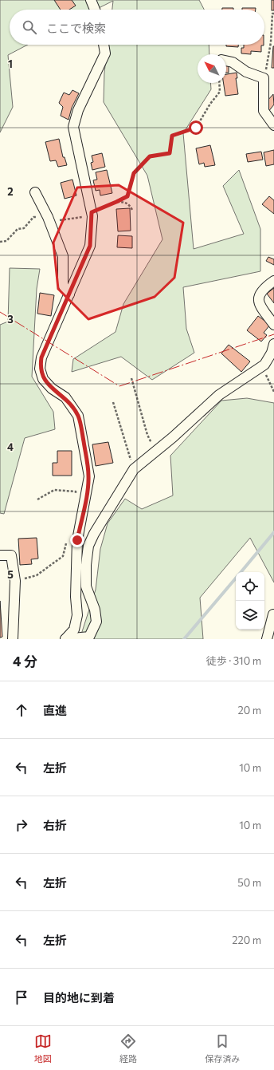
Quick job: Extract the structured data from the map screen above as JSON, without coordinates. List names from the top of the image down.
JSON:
{
  "north": "top left",
  "page": {
    "search": "ここで検索",
    "heading": ["4 分", "徒歩 · 310 m"],
    "list": [
      ["直進", "20 m"],
      ["左折", "10 m"],
      ["右折", "10 m"],
      ["左折", "50 m"],
      ["左折", "220 m"],
      "目的地に到着"
    ],
    "nav": ["地図", "経路", "保存済み"]
  },
  "grid": {
    "rows": [
      "1",
      "2",
      "3",
      "4",
      "5"
    ]
  }
}
